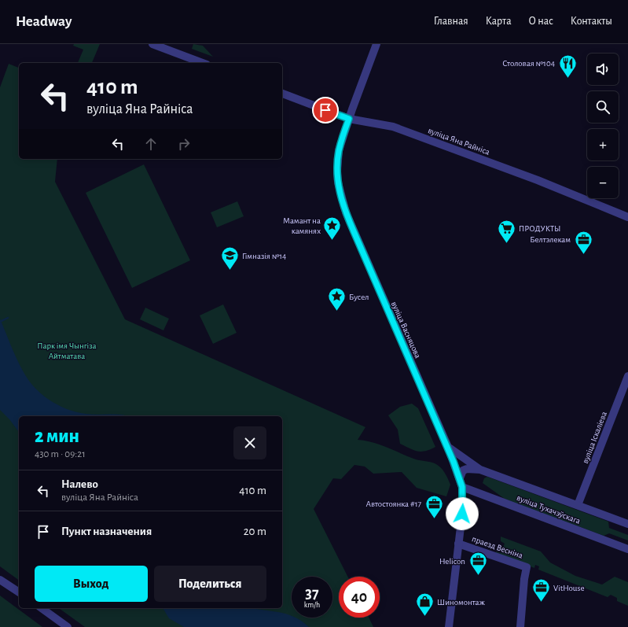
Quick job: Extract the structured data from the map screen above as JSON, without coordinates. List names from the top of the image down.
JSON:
{
  "streets": {
    "street": [
      "вуліца Яна Райніса",
      "вуліца Васняцова",
      "вуліца Іскаліева",
      "вуліца Тухачэўскага",
      "праезд Весніна"
    ]
  },
  "crossings": [
    ["вуліца Яна Райніса", "вуліца Васняцова"],
    ["вуліца Васняцова", "вуліца Тухачэўскага"],
    ["вуліца Васняцова", "праезд Весніна"],
    ["вуліца Іскаліева", "вуліца Тухачэўскага"]
  ],
  "parks": ["Парк імя Чынгіза Айтматава"],
  "places": {
    "restaurant": ["Столовая №104"],
    "place": ["Мамант на камянях", "Бусел"],
    "supermarket": ["ПРОДУКТЫ"],
    "office": [
      "Белтэлекам",
      "Автостоянка #17",
      "Helicon",
      "VitHouse"
    ],
    "school or university": ["Гімназія №14"],
    "shop": ["Шиномонтаж"]
  },
  "page": {
    "header": "Headway",
    "nav": [
      "Главная",
      "Карта",
      "О нас",
      "Контакты"
    ],
    "map_buttons": ["+", "−"],
    "turn": ["410 m", "вуліца Яна Райніса"],
    "heading": ["2 мин", "430 m · 09:21"],
    "list": [
      {
        "name": "Налево",
        "note": "вуліца Яна Райніса",
        "value": "410 m"
      },
      {
        "name": "Пункт назначения",
        "value": "20 m"
      }
    ],
    "buttons": ["Выход", "Поделиться"],
    "speed": "37 km/h",
    "limit": "40"
  }
}
